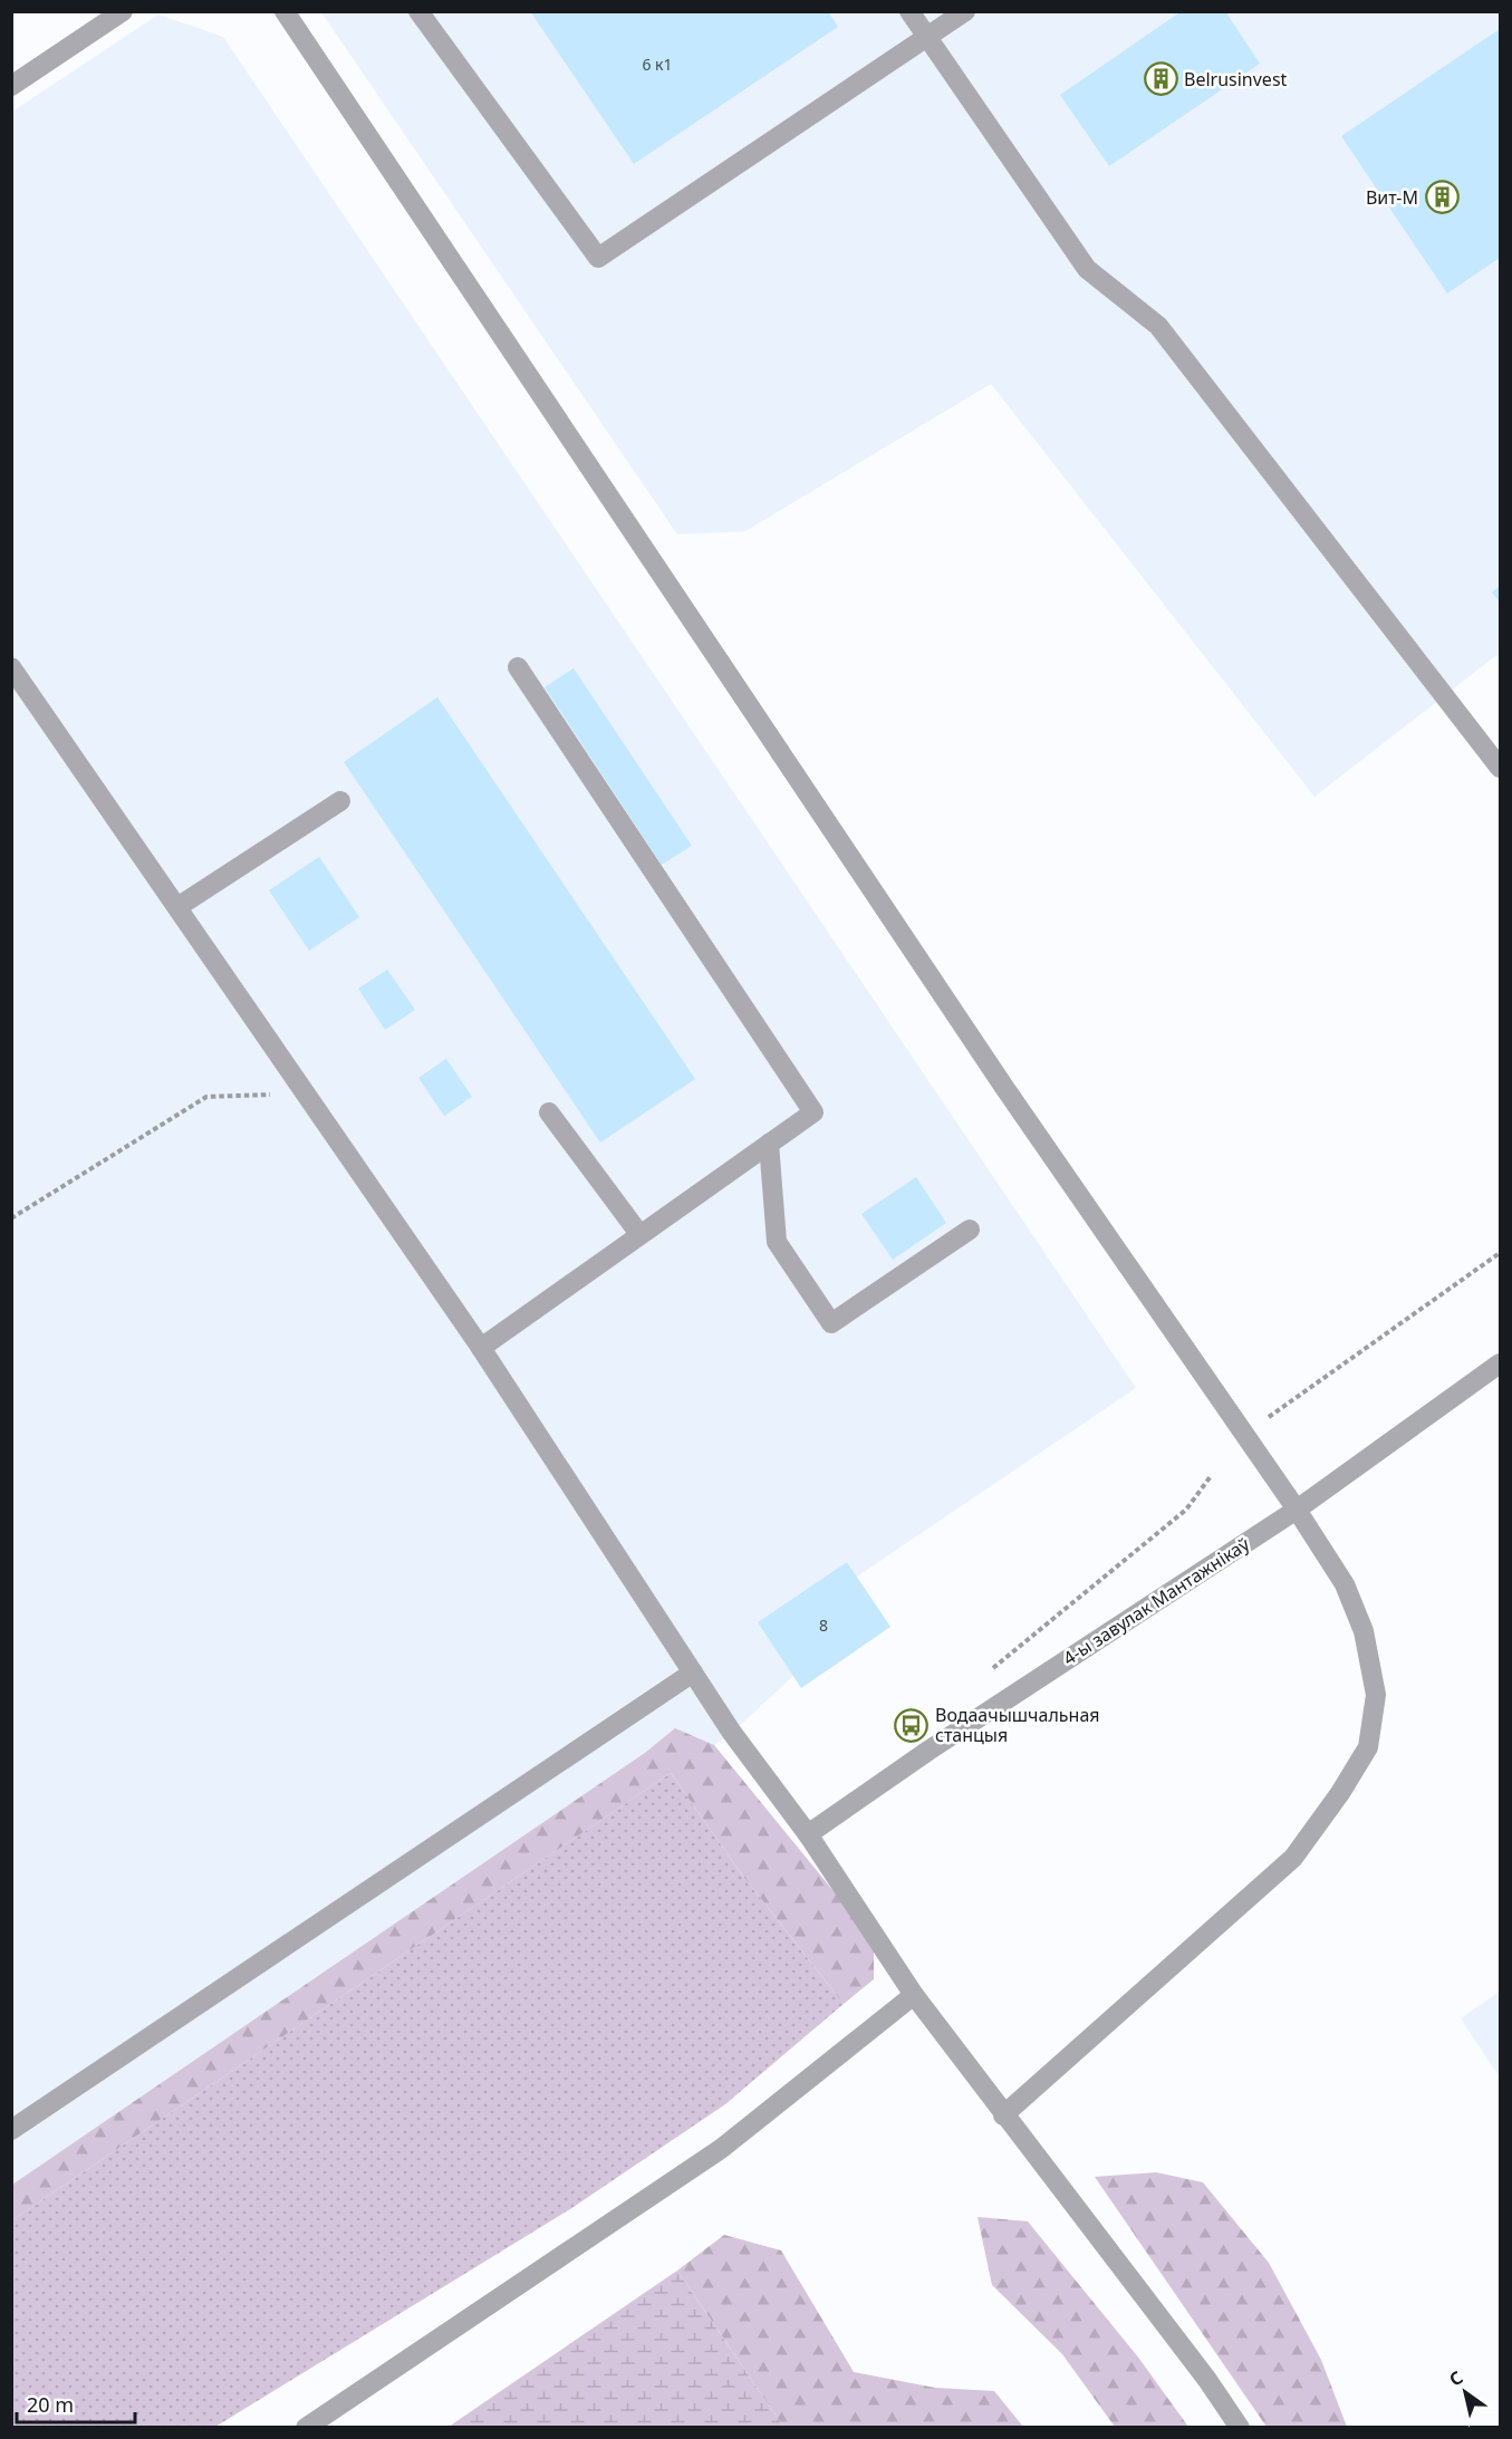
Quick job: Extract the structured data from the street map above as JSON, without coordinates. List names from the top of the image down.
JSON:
{
  "streets": {
    "street": ["4-ы завулак Мантажнікаў"]
  },
  "places": {
    "building": ["Belrusinvest", "Вит-М"],
    "bus stop": ["Водаачышчальная станцыя"]
  },
  "house_numbers": ["6 к1", "8"],
  "scale_bar": "20 m",
  "north": "top left"
}
